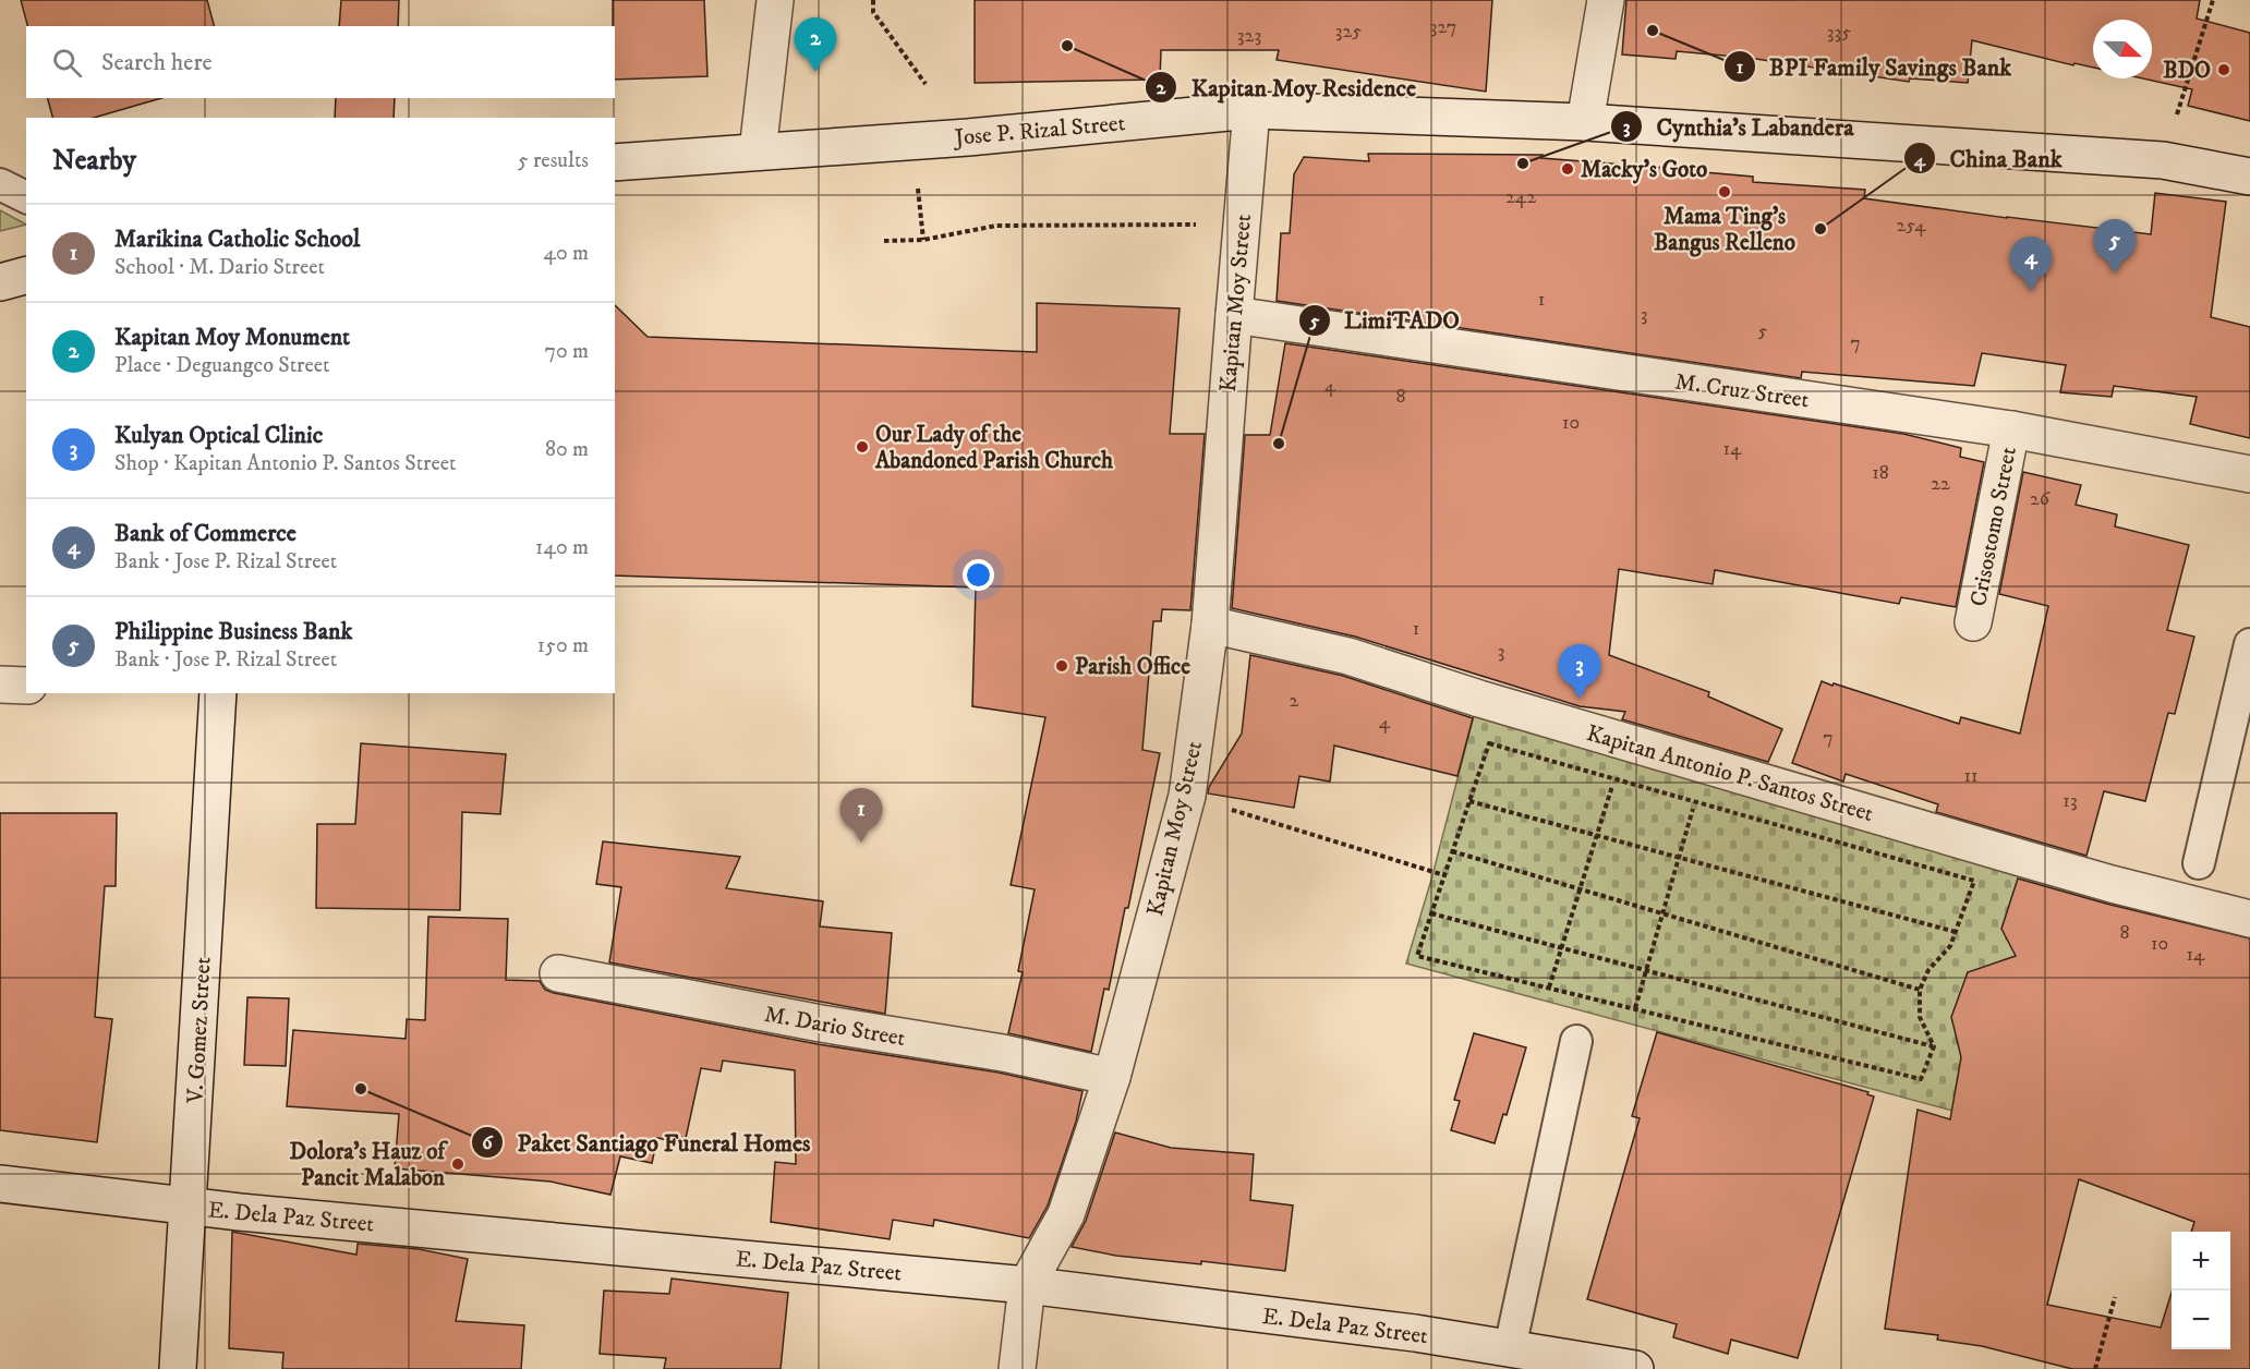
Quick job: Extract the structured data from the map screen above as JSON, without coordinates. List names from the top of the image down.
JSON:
{
  "streets": {
    "street": [
      "Jose P. Rizal Street",
      "Kapitan Moy Street",
      "M. Cruz Street",
      "Crisostomo Street",
      "Kapitan Antonio P. Santos Street",
      "M. Dario Street",
      "V. Gomez Street",
      "E. Dela Paz Street"
    ]
  },
  "crossings": [
    ["Jose P. Rizal Street", "Kapitan Moy Street"],
    ["Kapitan Moy Street", "M. Cruz Street"],
    ["Kapitan Moy Street", "Kapitan Antonio P. Santos Street"],
    ["Kapitan Moy Street", "M. Dario Street"],
    ["Kapitan Moy Street", "E. Dela Paz Street"],
    ["M. Cruz Street", "Crisostomo Street"],
    ["V. Gomez Street", "E. Dela Paz Street"]
  ],
  "places": [
    "BPI Family Savings Bank",
    "Kapitan Moy Residence",
    "BDO",
    "Cynthia's Labandera",
    "Macky's Goto",
    "Mama Ting's Bangus Relleno",
    "China Bank",
    "LimiTADO",
    "Our Lady of the Abandoned Parish Church",
    "Parish Office",
    "Paket Santiago Funeral Homes",
    "Dolora's Hauz of Pancit Malabon"
  ],
  "house_numbers": [
    "327",
    "325",
    "335",
    "323",
    "242",
    "254",
    "1",
    "3",
    "5",
    "7",
    "4",
    "8",
    "10",
    "14",
    "18",
    "22",
    "26",
    "1",
    "3",
    "2",
    "4",
    "7",
    "11",
    "13",
    "8",
    "10",
    "14"
  ],
  "north": "right",
  "page": {
    "pins": [
      "2",
      "5",
      "4",
      "3",
      "1"
    ],
    "search": "Search here",
    "heading": ["Nearby", "5 results"],
    "list": [
      {
        "mark": "1",
        "name": "Marikina Catholic School",
        "note": "School · M. Dario Street",
        "value": "40 m"
      },
      {
        "mark": "2",
        "name": "Kapitan Moy Monument",
        "note": "Place · Deguangco Street",
        "value": "70 m"
      },
      {
        "mark": "3",
        "name": "Kulyan Optical Clinic",
        "note": "Shop · Kapitan Antonio P. Santos Street",
        "value": "80 m"
      },
      {
        "mark": "4",
        "name": "Bank of Commerce",
        "note": "Bank · Jose P. Rizal Street",
        "value": "140 m"
      },
      {
        "mark": "5",
        "name": "Philippine Business Bank",
        "note": "Bank · Jose P. Rizal Street",
        "value": "150 m"
      }
    ],
    "map_buttons": ["+", "−"]
  }
}
